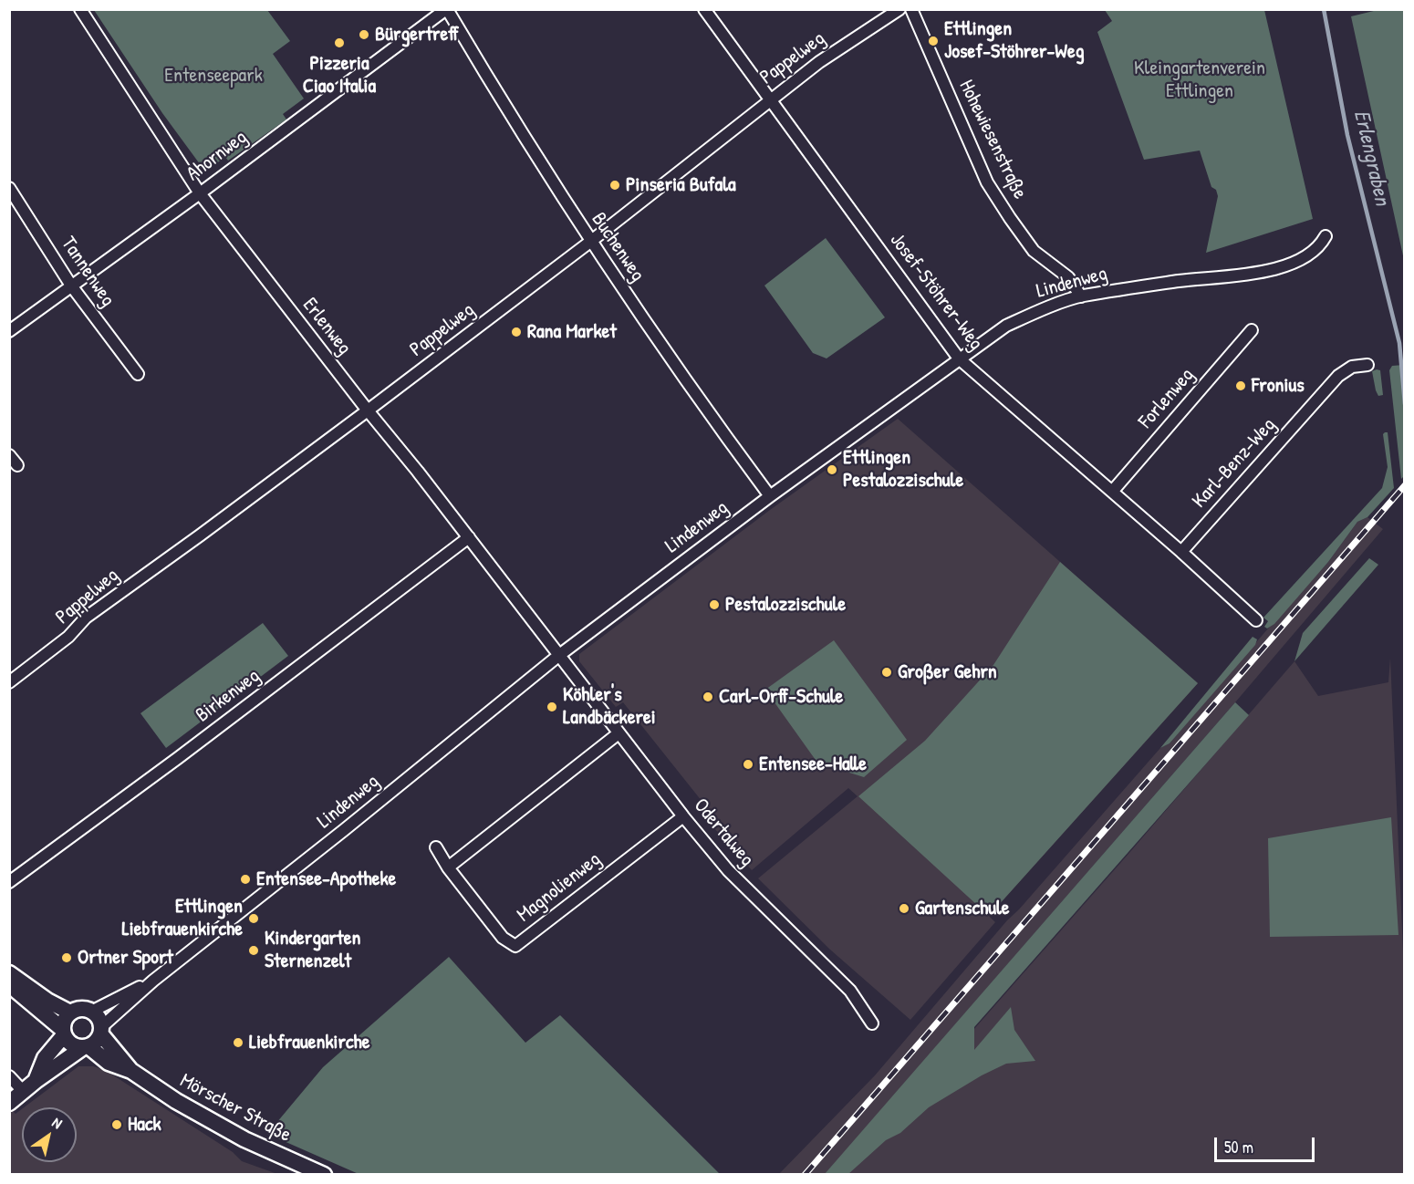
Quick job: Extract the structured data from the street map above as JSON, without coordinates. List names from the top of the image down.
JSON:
{
  "streets": {
    "main road": ["Mörscher Straße"],
    "street": [
      "Pappelweg",
      "Hohewiesenstraße",
      "Ahornweg",
      "Buchenweg",
      "Tannenweg",
      "Lindenweg",
      "Josef-Stöhrer-Weg",
      "Erlenweg",
      "Forlenweg",
      "Karl-Benz-Weg",
      "Birkenweg",
      "Odertalweg",
      "Magnolienweg"
    ]
  },
  "crossings": [
    ["Pappelweg", "Buchenweg"],
    ["Pappelweg", "Josef-Stöhrer-Weg"],
    ["Pappelweg", "Erlenweg"],
    ["Hohewiesenstraße", "Lindenweg"],
    ["Ahornweg", "Buchenweg"],
    ["Ahornweg", "Tannenweg"],
    ["Ahornweg", "Erlenweg"],
    ["Buchenweg", "Lindenweg"],
    ["Lindenweg", "Josef-Stöhrer-Weg"],
    ["Lindenweg", "Erlenweg"],
    ["Lindenweg", "Odertalweg"],
    ["Lindenweg", "Mörscher Straße"],
    ["Josef-Stöhrer-Weg", "Forlenweg"],
    ["Josef-Stöhrer-Weg", "Karl-Benz-Weg"],
    ["Erlenweg", "Birkenweg"],
    ["Erlenweg", "Odertalweg"],
    ["Odertalweg", "Magnolienweg"]
  ],
  "water": ["Erlengraben"],
  "parks": ["Kleingartenverein Ettlingen", "Entenseepark"],
  "places": [
    "Bürgertreff",
    "Ettlingen Josef-Stöhrer-Weg",
    "Pizzeria Ciao Italia",
    "Pinseria Bufala",
    "Rana Market",
    "Fronius",
    "Ettlingen Pestalozzischule",
    "Pestalozzischule",
    "Großer Gehrn",
    "Carl-Orff-Schule",
    "Köhler's Landbäckerei",
    "Entensee-Halle",
    "Entensee-Apotheke",
    "Gartenschule",
    "Ettlingen Liebfrauenkirche",
    "Kindergarten Sternenzelt",
    "Ortner Sport",
    "Liebfrauenkirche",
    "Hack"
  ],
  "scale_bar": "50 m",
  "north": "top right"
}
